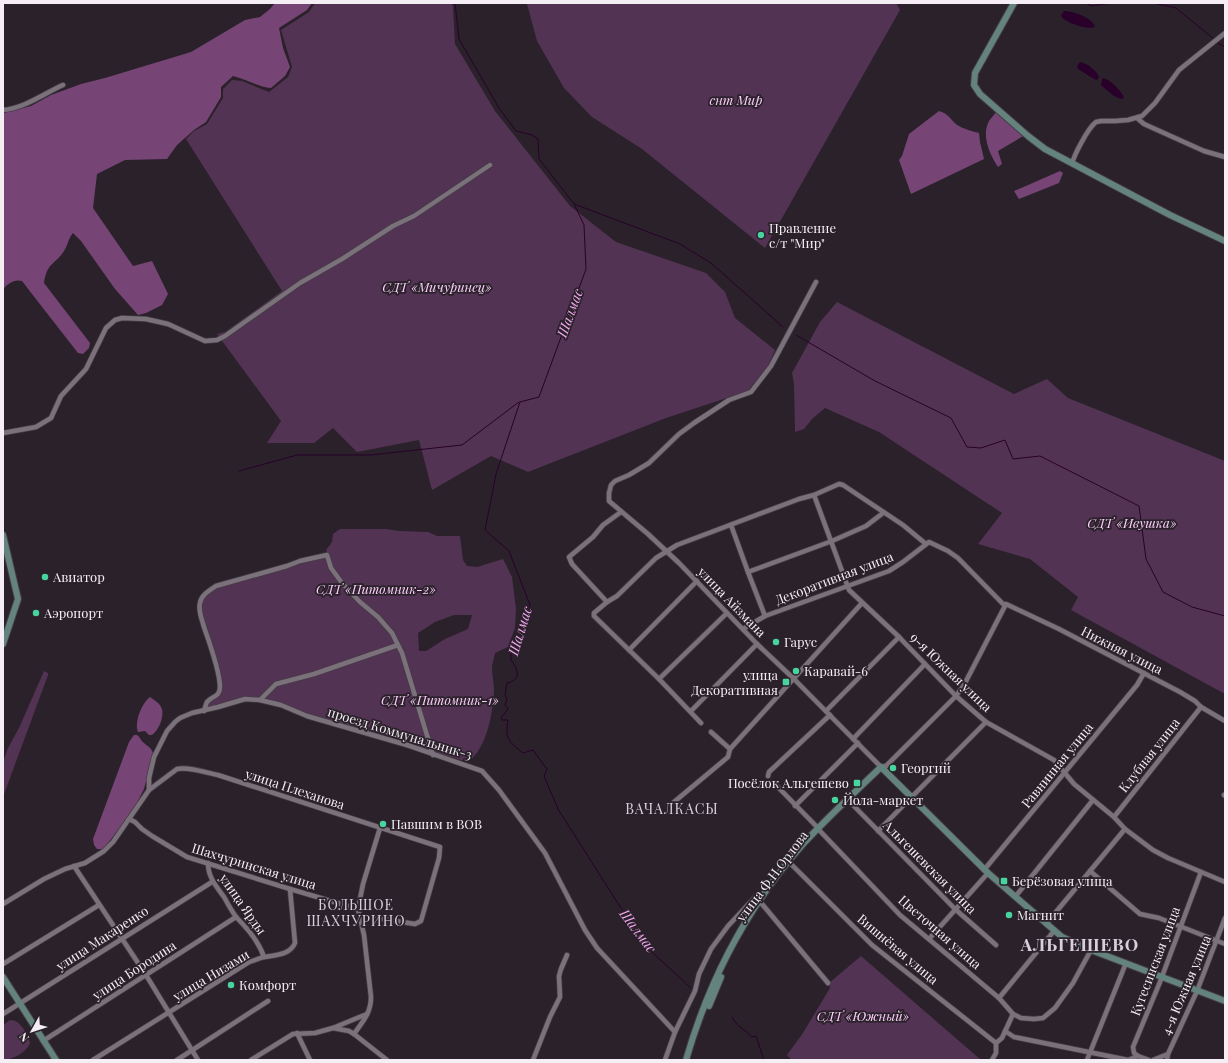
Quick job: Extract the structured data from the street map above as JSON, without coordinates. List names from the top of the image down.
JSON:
{
  "streets": {
    "street": [
      "Декоративная улица",
      "улица Айзмана",
      "Нижняя улица",
      "9-я Южная улица",
      "проезд Коммунальник-3",
      "Клубная улица",
      "Равнинная улица",
      "улица Плеханова",
      "Шахчуринская улица",
      "Альгешевская улица",
      "улица Ф.Н.Орлова",
      "улица Ярды",
      "Цветочная улица",
      "улица Макаренко",
      "Вишнёвая улица",
      "Кугесинская улица",
      "улица Бородина",
      "улица Низами",
      "4-я Южная улица"
    ]
  },
  "crossings": [
    ["Декоративная улица", "улица Айзмана"],
    ["Декоративная улица", "Нижняя улица"],
    ["Декоративная улица", "9-я Южная улица"],
    ["улица Айзмана", "Равнинная улица"],
    ["улица Айзмана", "улица Ф.Н.Орлова"],
    ["улица Айзмана", "Кугесинская улица"],
    ["улица Айзмана", "4-я Южная улица"],
    ["Нижняя улица", "9-я Южная улица"],
    ["Нижняя улица", "Клубная улица"],
    ["Нижняя улица", "Равнинная улица"],
    ["9-я Южная улица", "Клубная улица"],
    ["9-я Южная улица", "Равнинная улица"],
    ["9-я Южная улица", "Кугесинская улица"],
    ["проезд Коммунальник-3", "улица Плеханова"],
    ["проезд Коммунальник-3", "Шахчуринская улица"],
    ["Равнинная улица", "Альгешевская улица"],
    ["Равнинная улица", "Цветочная улица"],
    ["Шахчуринская улица", "улица Ярды"],
    ["Шахчуринская улица", "улица Низами"],
    ["Альгешевская улица", "улица Ф.Н.Орлова"],
    ["улица Ф.Н.Орлова", "Цветочная улица"],
    ["улица Ф.Н.Орлова", "Вишнёвая улица"],
    ["улица Ярды", "улица Макаренко"],
    ["улица Ярды", "улица Бородина"],
    ["улица Ярды", "улица Низами"]
  ],
  "districts": ["ВАЧАЛКАСЫ", "БОЛЬШОЕ ШАХЧУРИНО", "АЛЬГЕШЕВО"],
  "water": ["Шалмас"],
  "parks": [
    "снт Мир",
    "СДТ «Мичуринец»",
    "СДТ «Ивушка»",
    "СДТ «Питомник-2»",
    "СДТ «Питомник-1»",
    "СДТ «Южный»"
  ],
  "places": {
    "other": [
      "Правление с/т \"Мир\"",
      "Авиатор",
      "Аэропорт",
      "Гарус",
      "Каравай-6",
      "Георгий",
      "Йола-маркет",
      "Павшим в ВОВ",
      "Магнит",
      "Комфорт"
    ],
    "transit": ["улица Декоративная", "Посёлок Альгешево", "Берёзовая улица"]
  },
  "north": "bottom left"
}
